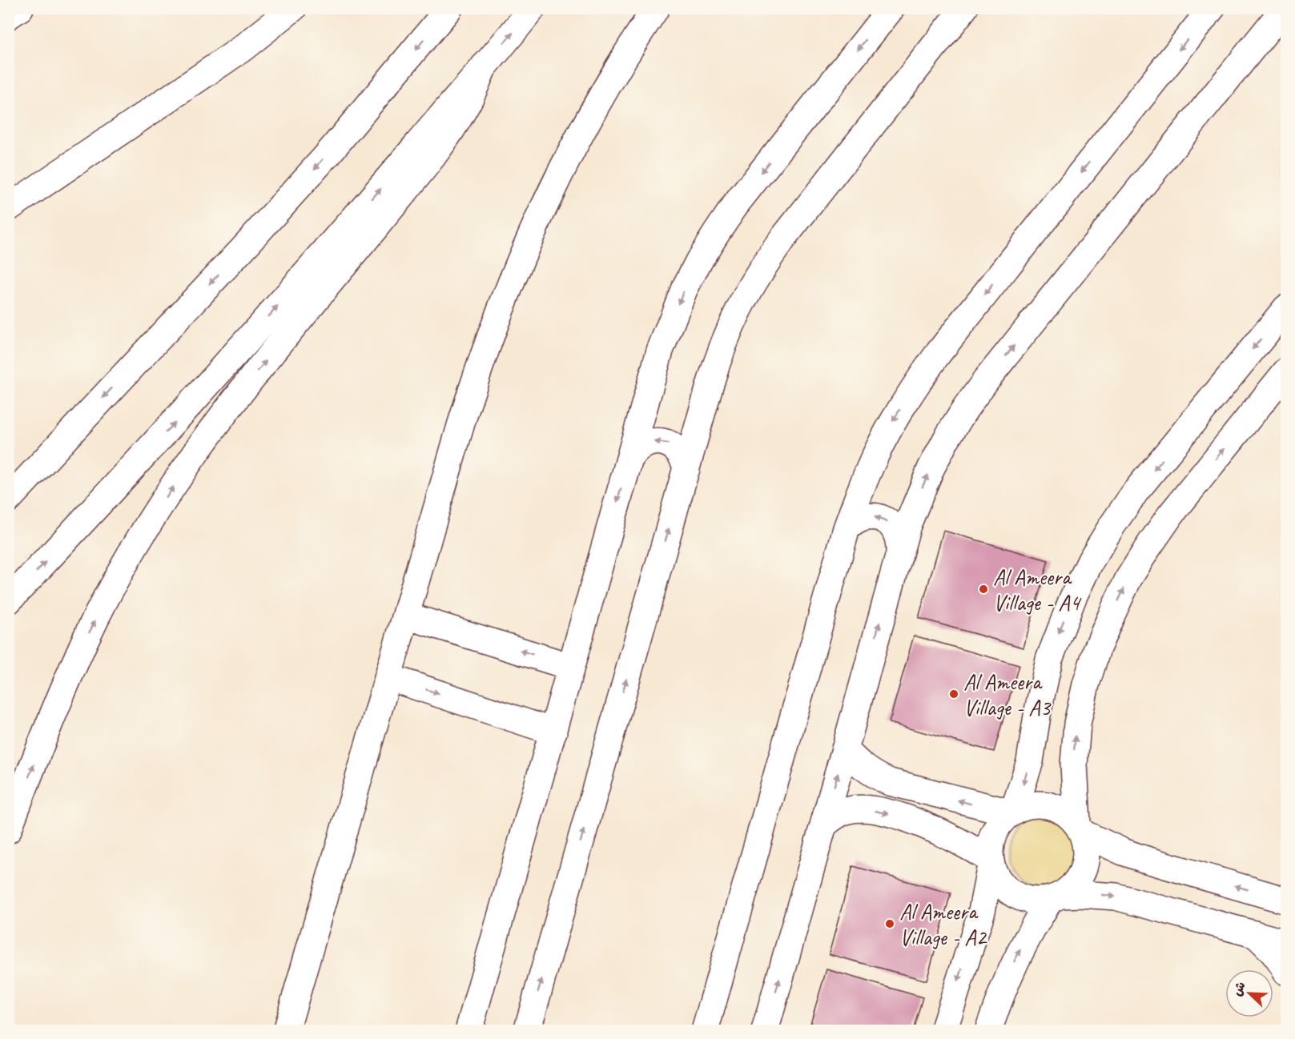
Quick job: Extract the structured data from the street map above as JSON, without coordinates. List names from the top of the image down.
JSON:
{
  "places": ["Al Ameera Village - A4", "Al Ameera Village - A3", "Al Ameera Village - A2"],
  "north": "top left"
}
